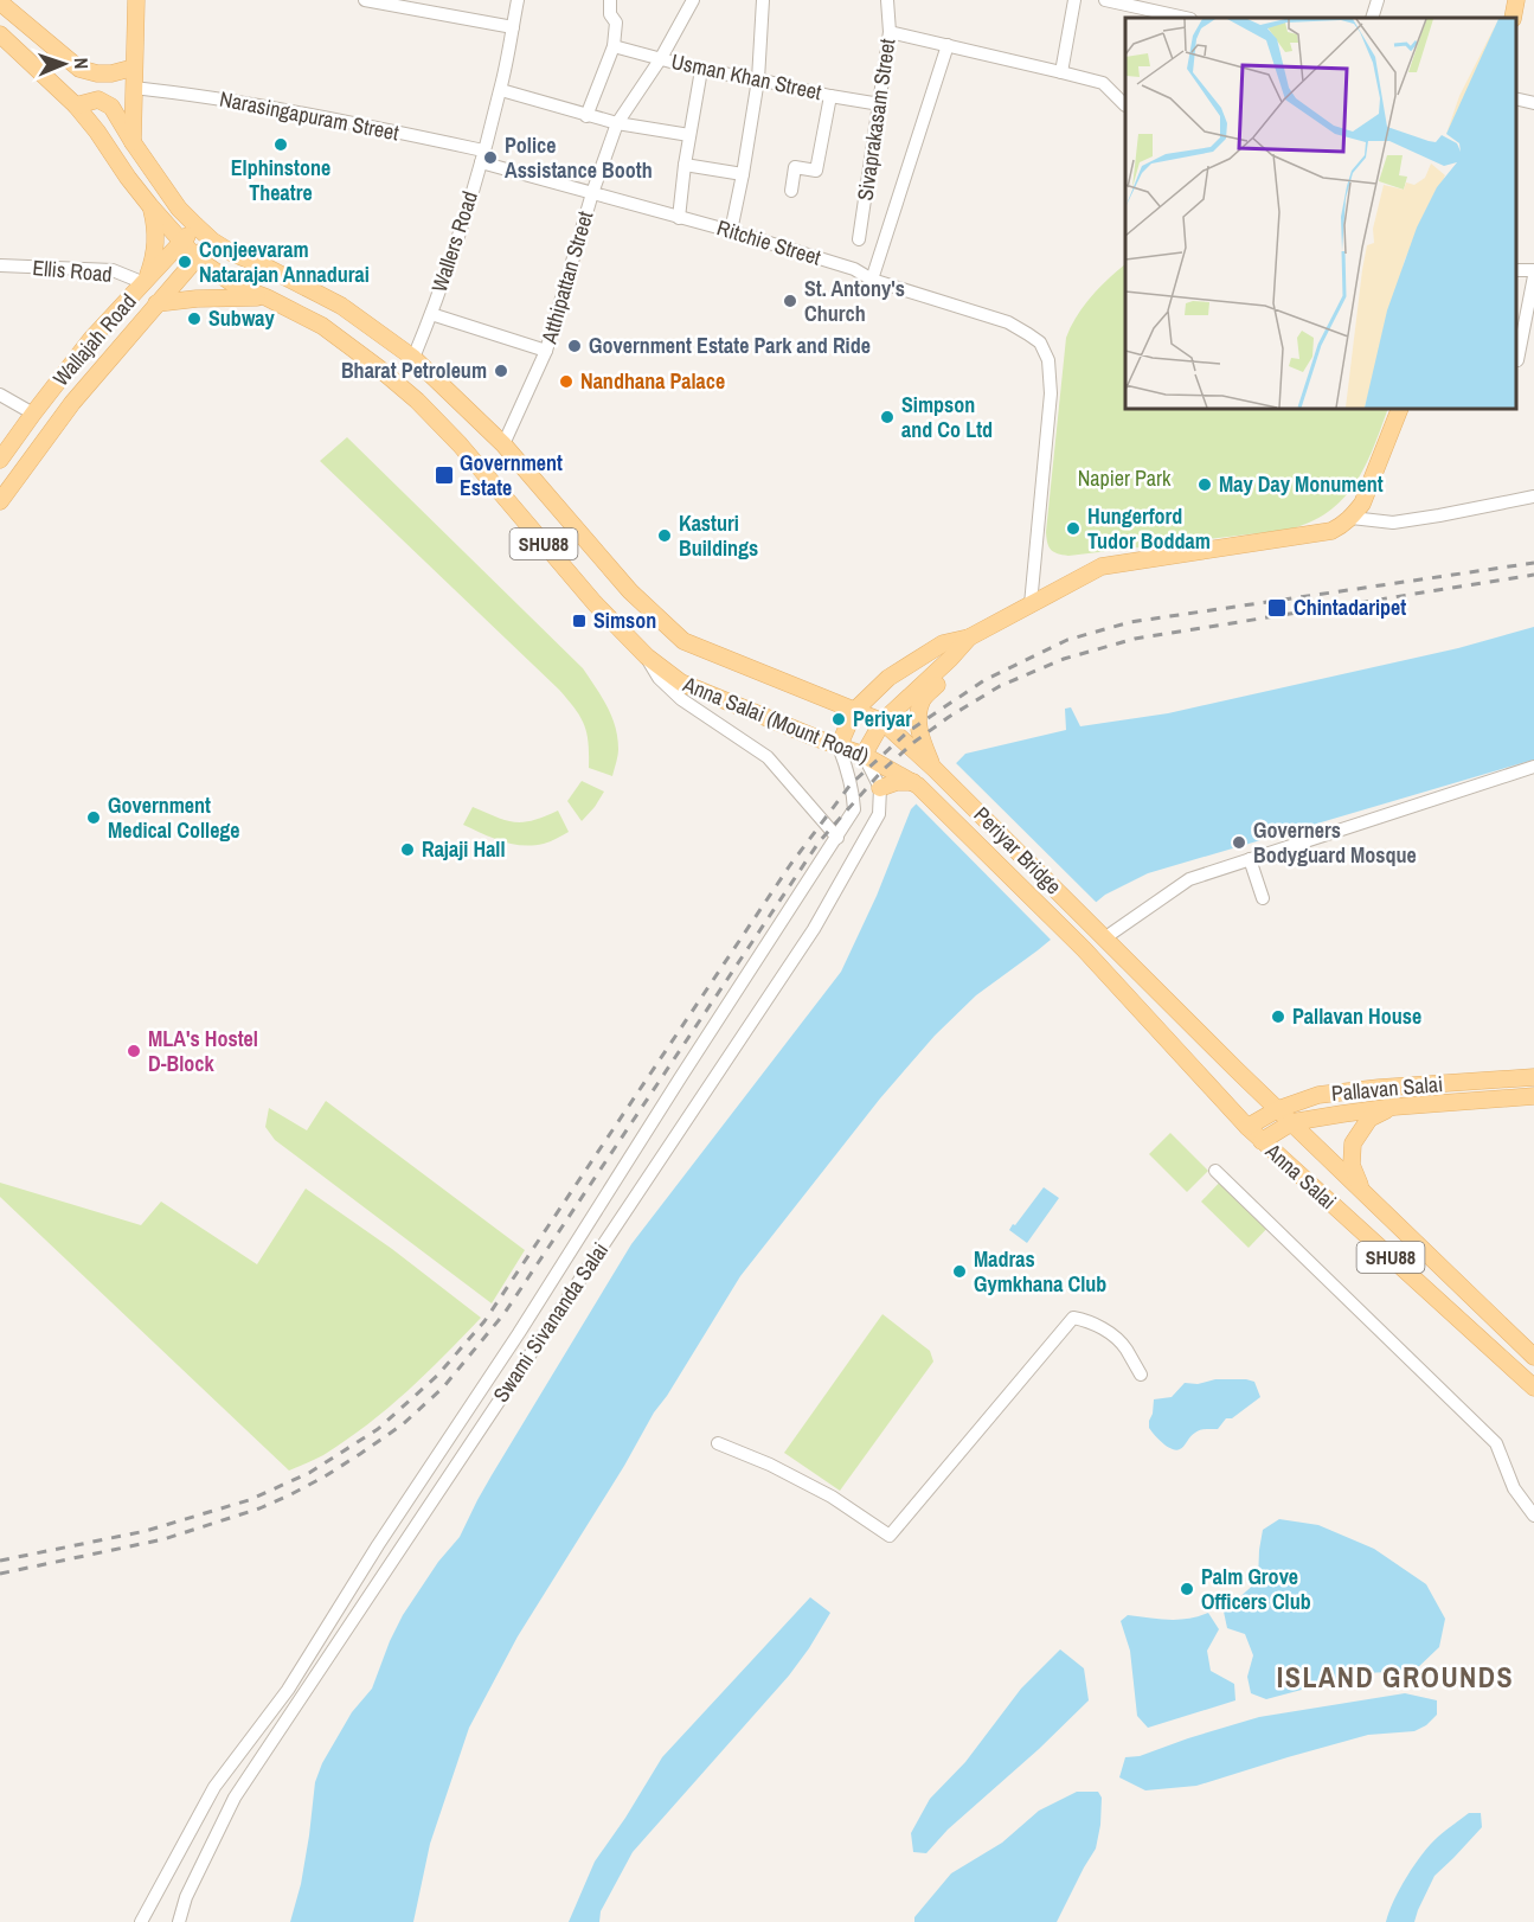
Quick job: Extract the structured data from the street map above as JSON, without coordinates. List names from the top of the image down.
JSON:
{
  "streets": {
    "main road": [
      "Wallajah Road",
      "SHU88",
      "Anna Salai (Mount Road)",
      "Periyar Bridge",
      "Pallavan Salai",
      "Anna Salai"
    ],
    "street": [
      "Usman Khan Street",
      "Narasingapuram Street",
      "Sivaprakasam Street",
      "Wallers Road",
      "Ritchie Street",
      "Ellis Road",
      "Atthipattan Street",
      "Swami Sivananda Salai"
    ]
  },
  "crossings": [
    ["Usman Khan Street", "Sivaprakasam Street"],
    ["Usman Khan Street", "Atthipattan Street"],
    ["Narasingapuram Street", "Wallers Road"],
    ["Narasingapuram Street", "Ritchie Street"],
    ["Wallers Road", "Ritchie Street"],
    ["Wallers Road", "Anna Salai (Mount Road)"],
    ["Ritchie Street", "Atthipattan Street"],
    ["Ellis Road", "Wallajah Road"],
    ["Atthipattan Street", "Anna Salai (Mount Road)"],
    ["Wallajah Road", "Anna Salai (Mount Road)"],
    ["Anna Salai (Mount Road)", "Periyar Bridge"],
    ["Anna Salai (Mount Road)", "Swami Sivananda Salai"],
    ["Periyar Bridge", "Anna Salai"],
    ["Pallavan Salai", "Anna Salai"]
  ],
  "districts": ["ISLAND GROUNDS"],
  "parks": ["Napier Park"],
  "places": {
    "other": [
      "Elphinstone Theatre",
      "Police Assistance Booth",
      "Conjeevaram Natarajan Annadurai",
      "St. Antony's Church",
      "Subway",
      "Government Estate Park and Ride",
      "Bharat Petroleum",
      "Nandhana Palace",
      "Simpson and Co Ltd",
      "May Day Monument",
      "Hungerford Tudor Boddam",
      "Kasturi Buildings",
      "Periyar",
      "Government Medical College",
      "Governers Bodyguard Mosque",
      "Rajaji Hall",
      "Pallavan House",
      "MLA's Hostel D-Block",
      "Madras Gymkhana Club",
      "Palm Grove Officers Club"
    ],
    "transit": ["Government Estate", "Chintadaripet", "Simson"]
  },
  "north": "right"
}
